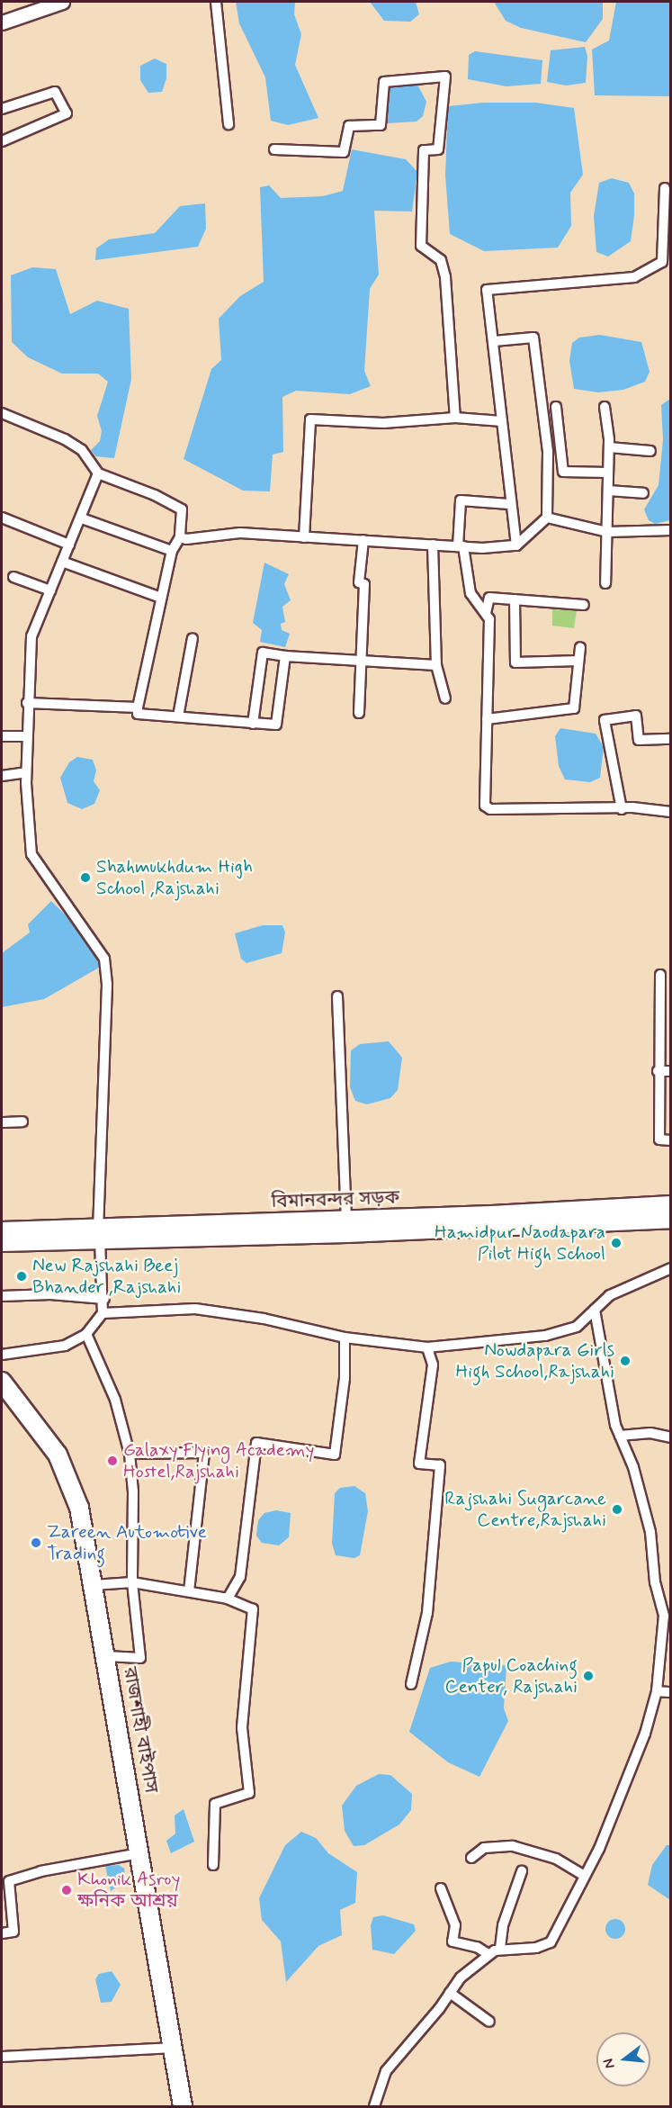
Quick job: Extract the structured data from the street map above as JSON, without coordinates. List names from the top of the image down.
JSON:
{
  "streets": {
    "highway": ["রাজশাহী বাইপাস"],
    "main road": ["বিমানবন্দর সড়ক"]
  },
  "places": [
    "Shahmukhdum High School ,Rajshahi",
    "Hamidpur Naodapara Pilot High School",
    "New Rajshahi Beej Bhander ,Rajshahi",
    "Nowdapara Girls High School,Rajshahi",
    "Galaxy Flying Academy Hostel,Rajshahi",
    "Rajshahi Sugarcane Centre,Rajshahi",
    "Zareen Automotive Trading",
    "Papul Coaching Center, Rajshahi",
    "Khonik Asroy ক্ষনিক আশ্রয়"
  ],
  "north": "left"
}
